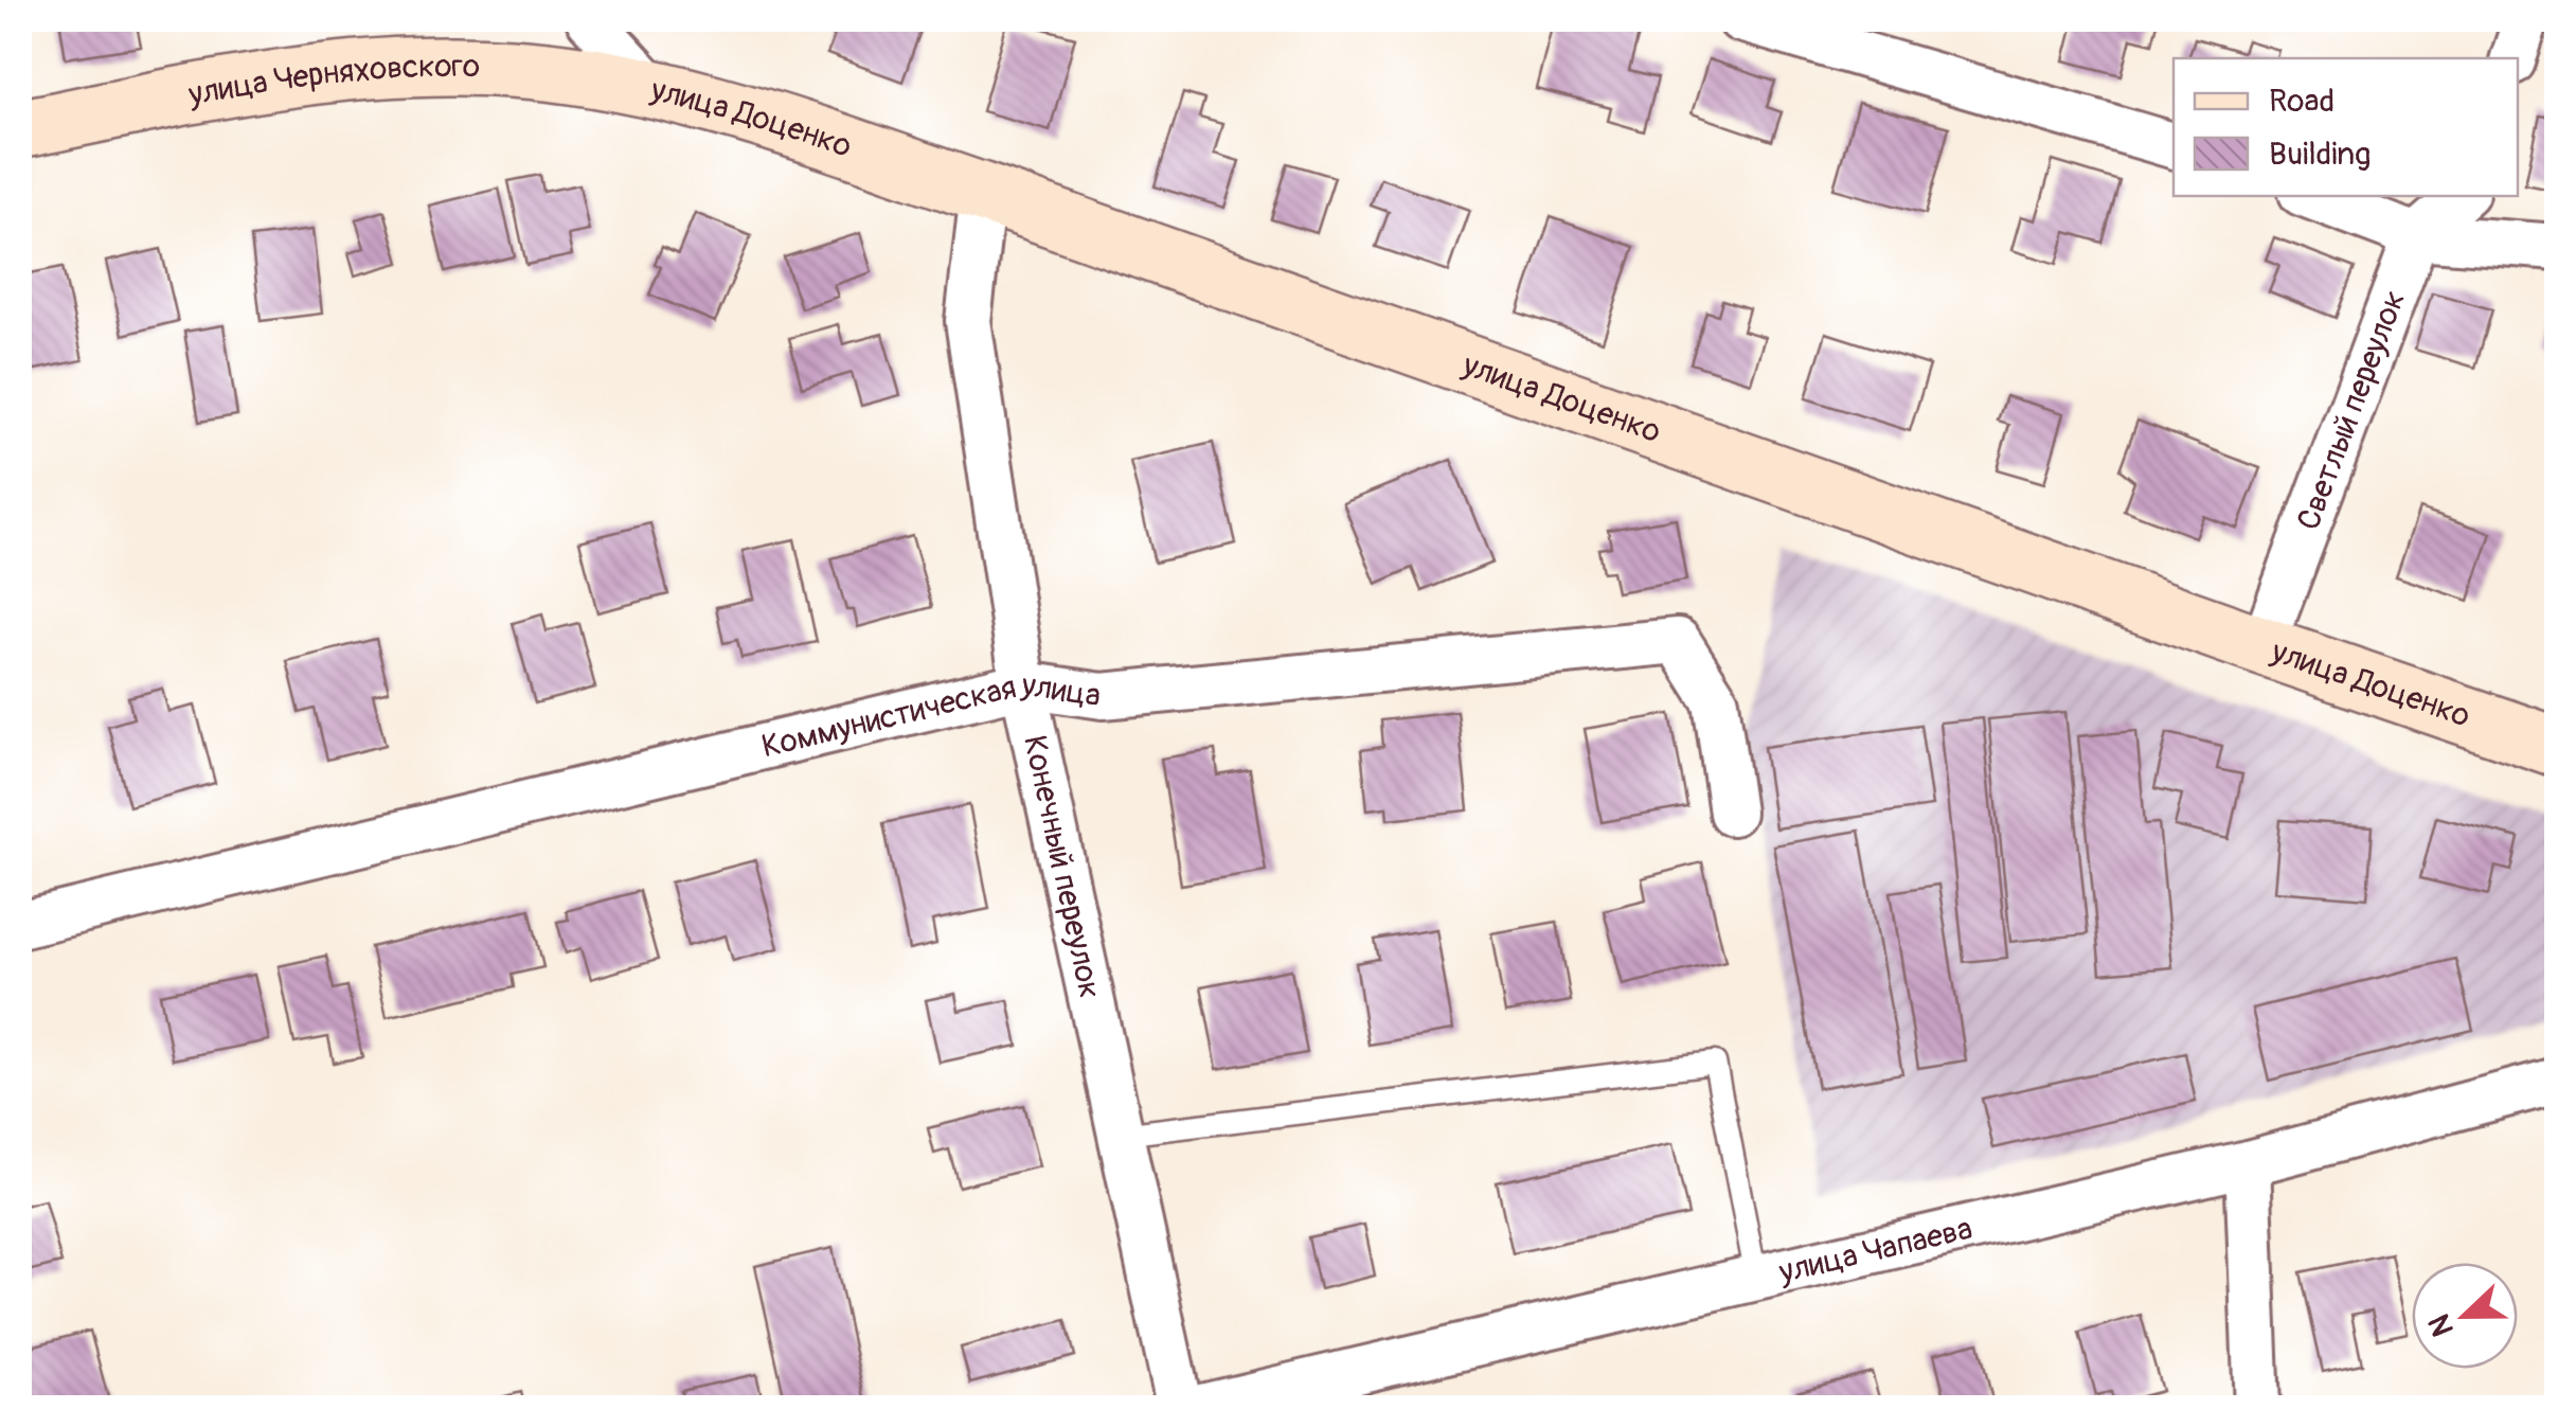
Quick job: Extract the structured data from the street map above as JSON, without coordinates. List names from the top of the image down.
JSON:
{
  "streets": {
    "main road": ["улица Черняховского", "улица Доценко"],
    "street": [
      "Светлый переулок",
      "Коммунистическая улица",
      "Конечный переулок",
      "улица Чапаева"
    ]
  },
  "crossings": [
    ["улица Черняховского", "улица Доценко"],
    ["улица Доценко", "Светлый переулок"],
    ["улица Доценко", "Конечный переулок"],
    ["Коммунистическая улица", "Конечный переулок"]
  ],
  "legend": ["Road", "Building"],
  "north": "left"
}
